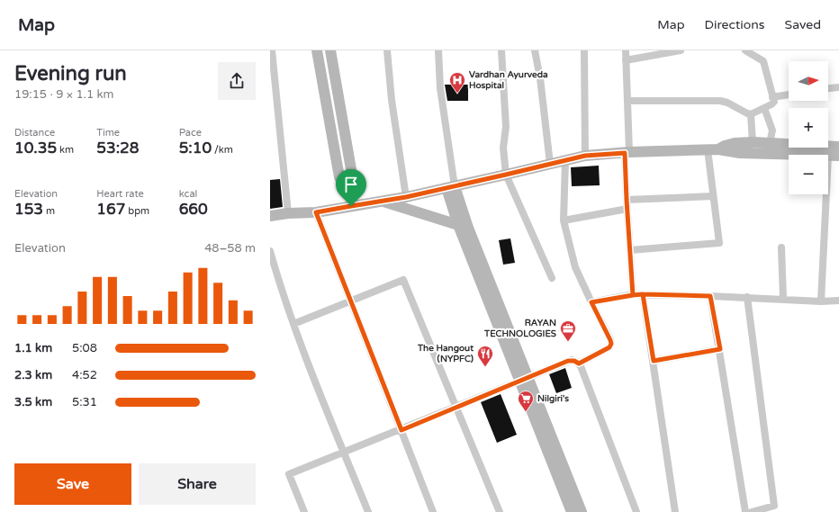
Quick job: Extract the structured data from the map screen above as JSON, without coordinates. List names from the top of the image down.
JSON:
{
  "places": {
    "hospital": ["Vardhan Ayurveda Hospital"],
    "office": ["RAYAN TECHNOLOGIES"],
    "restaurant": ["The Hangout (NYPFC)"],
    "supermarket": ["Nilgiri's"]
  },
  "north": "right",
  "page": {
    "header": "Map",
    "nav": ["Map", "Directions", "Saved"],
    "heading": ["Evening run", "19:15 · 9 × 1.1 km"],
    "map_buttons": ["+", "−"],
    "stats": [
      ["Distance", "10.35 km"],
      ["Time", "53:28"],
      ["Pace", "5:10 /km"],
      ["Elevation", "153 m"],
      ["Heart rate", "167 bpm"],
      ["kcal", "660"]
    ],
    "chart": ["Elevation", "48–58 m"],
    "list": [
      {
        "name": "1.1 km",
        "note": "5:08"
      },
      {
        "name": "2.3 km",
        "note": "4:52"
      },
      {
        "name": "3.5 km",
        "note": "5:31"
      }
    ],
    "buttons": ["Save", "Share"]
  }
}
